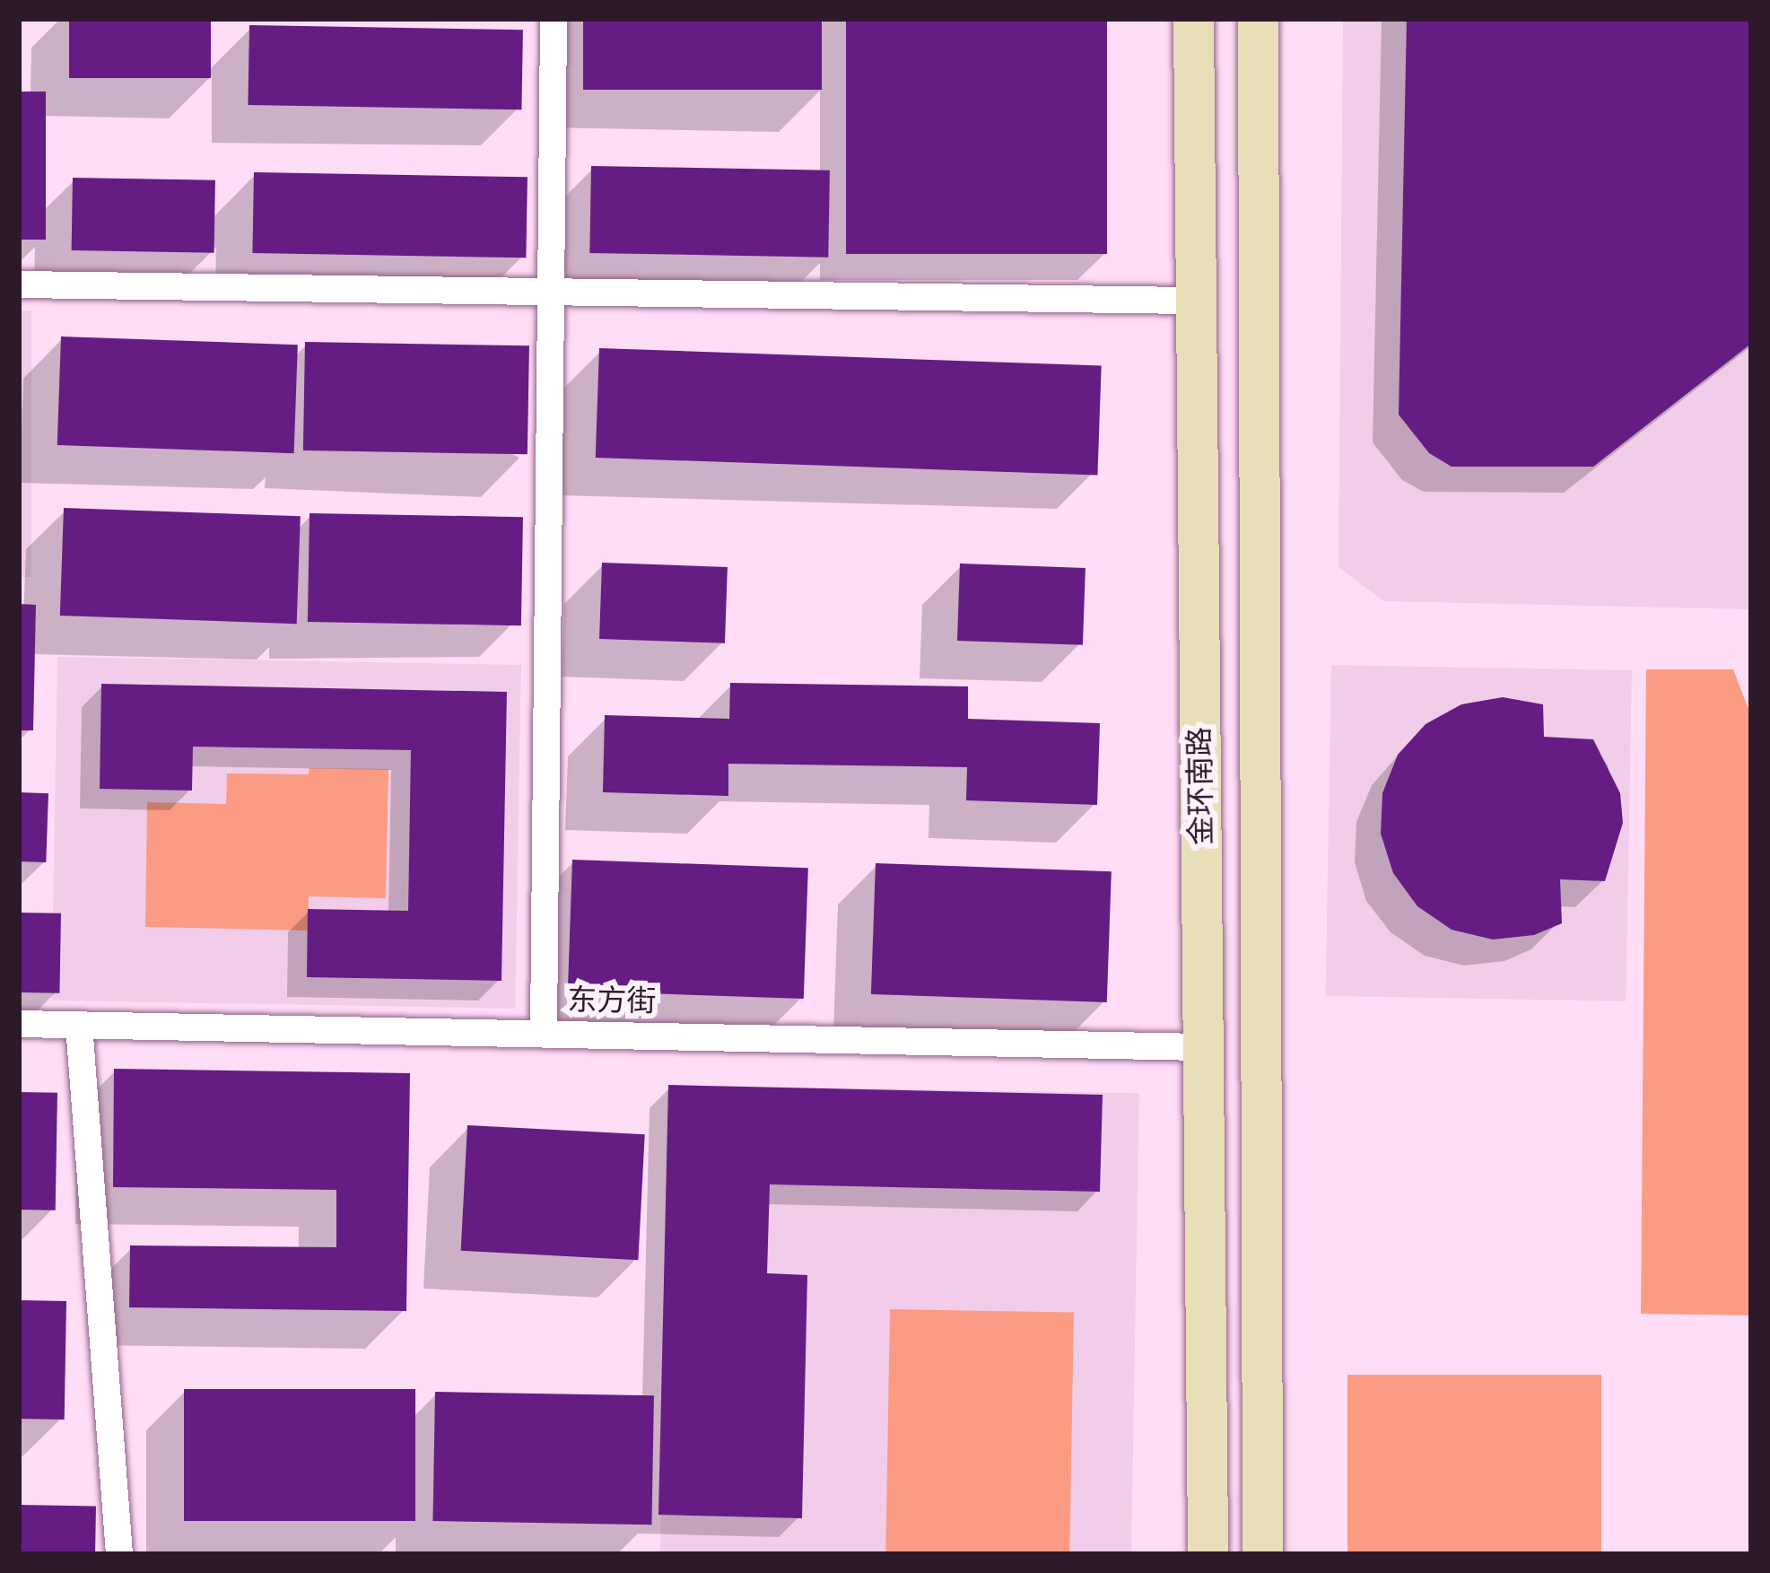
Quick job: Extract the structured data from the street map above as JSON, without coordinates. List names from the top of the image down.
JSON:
{
  "streets": {
    "main road": ["金环南路"],
    "street": ["东方街"]
  },
  "crossings": [
    ["金环南路", "东方街"]
  ]
}
